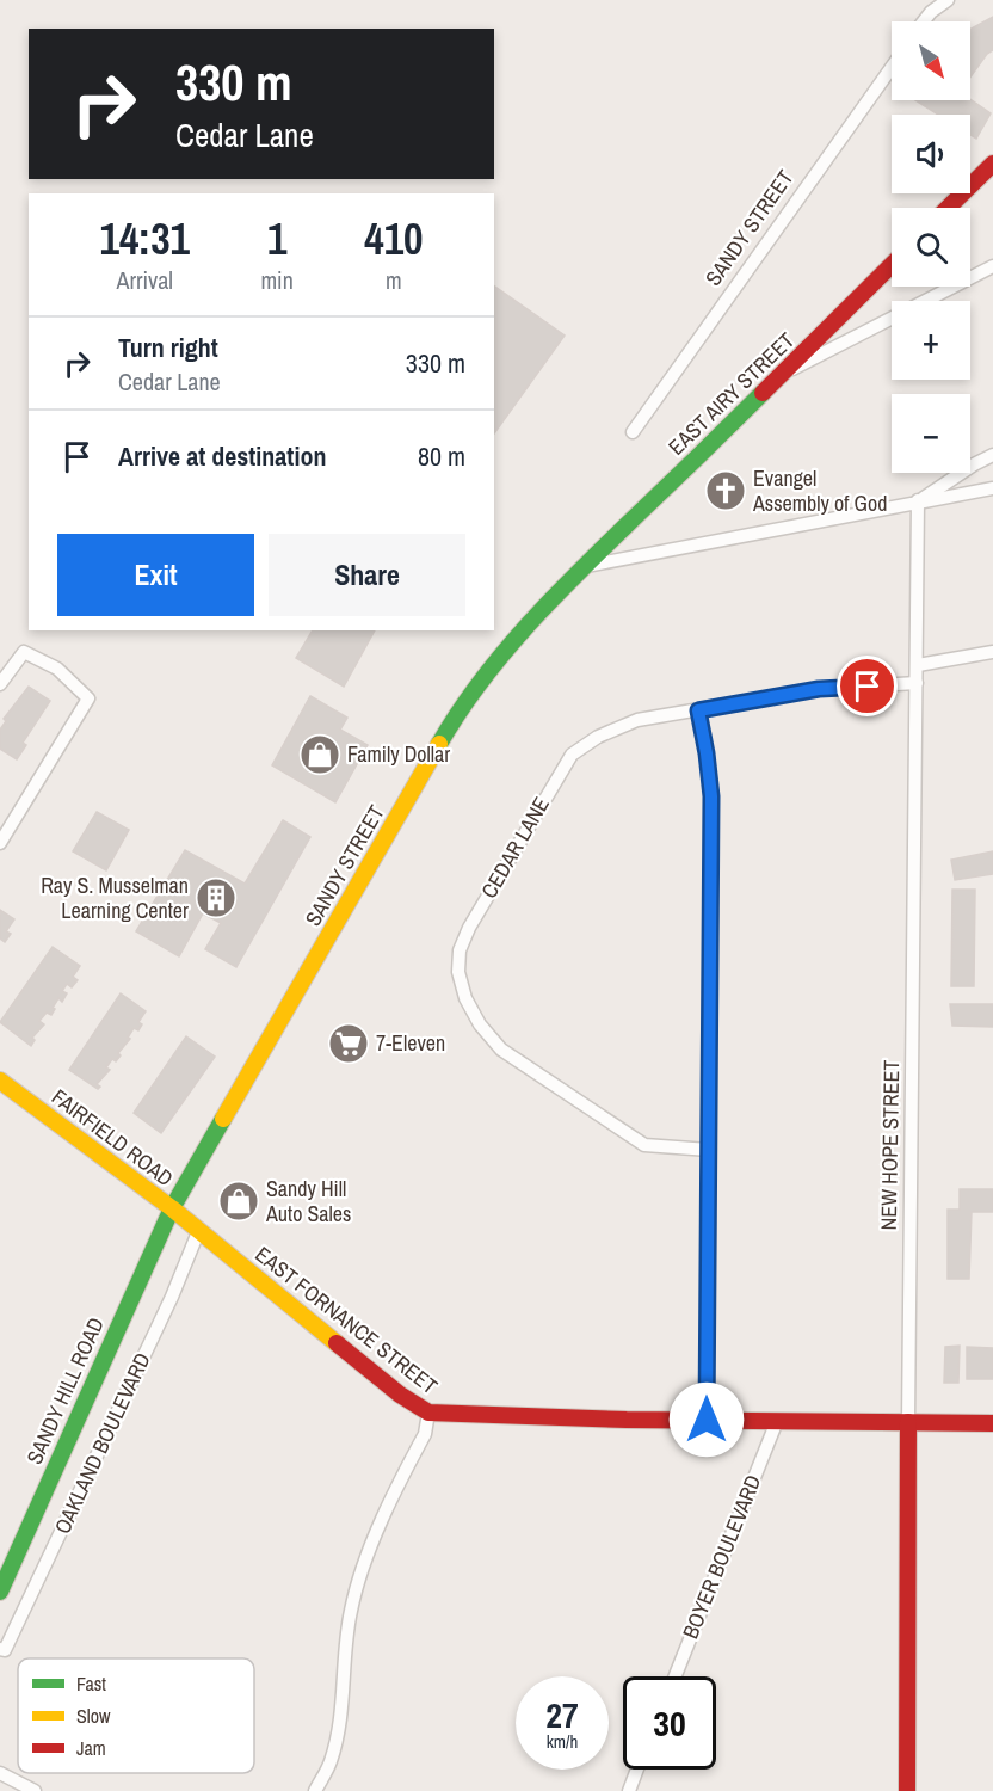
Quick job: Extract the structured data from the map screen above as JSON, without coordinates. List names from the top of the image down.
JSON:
{
  "streets": {
    "main road": [
      "SANDY STREET",
      "EAST AIRY STREET",
      "FAIRFIELD ROAD",
      "NEW HOPE STREET",
      "EAST FORNANCE STREET",
      "SANDY HILL ROAD"
    ],
    "street": ["CEDAR LANE", "OAKLAND BOULEVARD", "BOYER BOULEVARD"]
  },
  "crossings": [
    ["SANDY STREET", "EAST AIRY STREET"],
    ["SANDY STREET", "FAIRFIELD ROAD"],
    ["SANDY STREET", "SANDY HILL ROAD"],
    ["CEDAR LANE", "NEW HOPE STREET"],
    ["FAIRFIELD ROAD", "EAST FORNANCE STREET"],
    ["FAIRFIELD ROAD", "SANDY HILL ROAD"],
    ["FAIRFIELD ROAD", "OAKLAND BOULEVARD"],
    ["NEW HOPE STREET", "EAST FORNANCE STREET"],
    ["EAST FORNANCE STREET", "OAKLAND BOULEVARD"],
    ["EAST FORNANCE STREET", "BOYER BOULEVARD"]
  ],
  "places": {
    "church": ["Evangel Assembly of God"],
    "shop": ["Family Dollar", "Sandy Hill Auto Sales"],
    "building": ["Ray S. Musselman Learning Center"],
    "supermarket": ["7-Eleven"]
  },
  "legend": ["Fast", "Slow", "Jam"],
  "north": "bottom right",
  "page": {
    "map_buttons": ["+", "−"],
    "turn": ["330 m", "Cedar Lane"],
    "eta": [
      "14:31",
      "Arrival",
      "1",
      "min",
      "410",
      "m"
    ],
    "list": [
      {
        "name": "Turn right",
        "note": "Cedar Lane",
        "value": "330 m"
      },
      {
        "name": "Arrive at destination",
        "value": "80 m"
      }
    ],
    "buttons": ["Exit", "Share"],
    "speed": "27 km/h",
    "limit": "30"
  }
}
